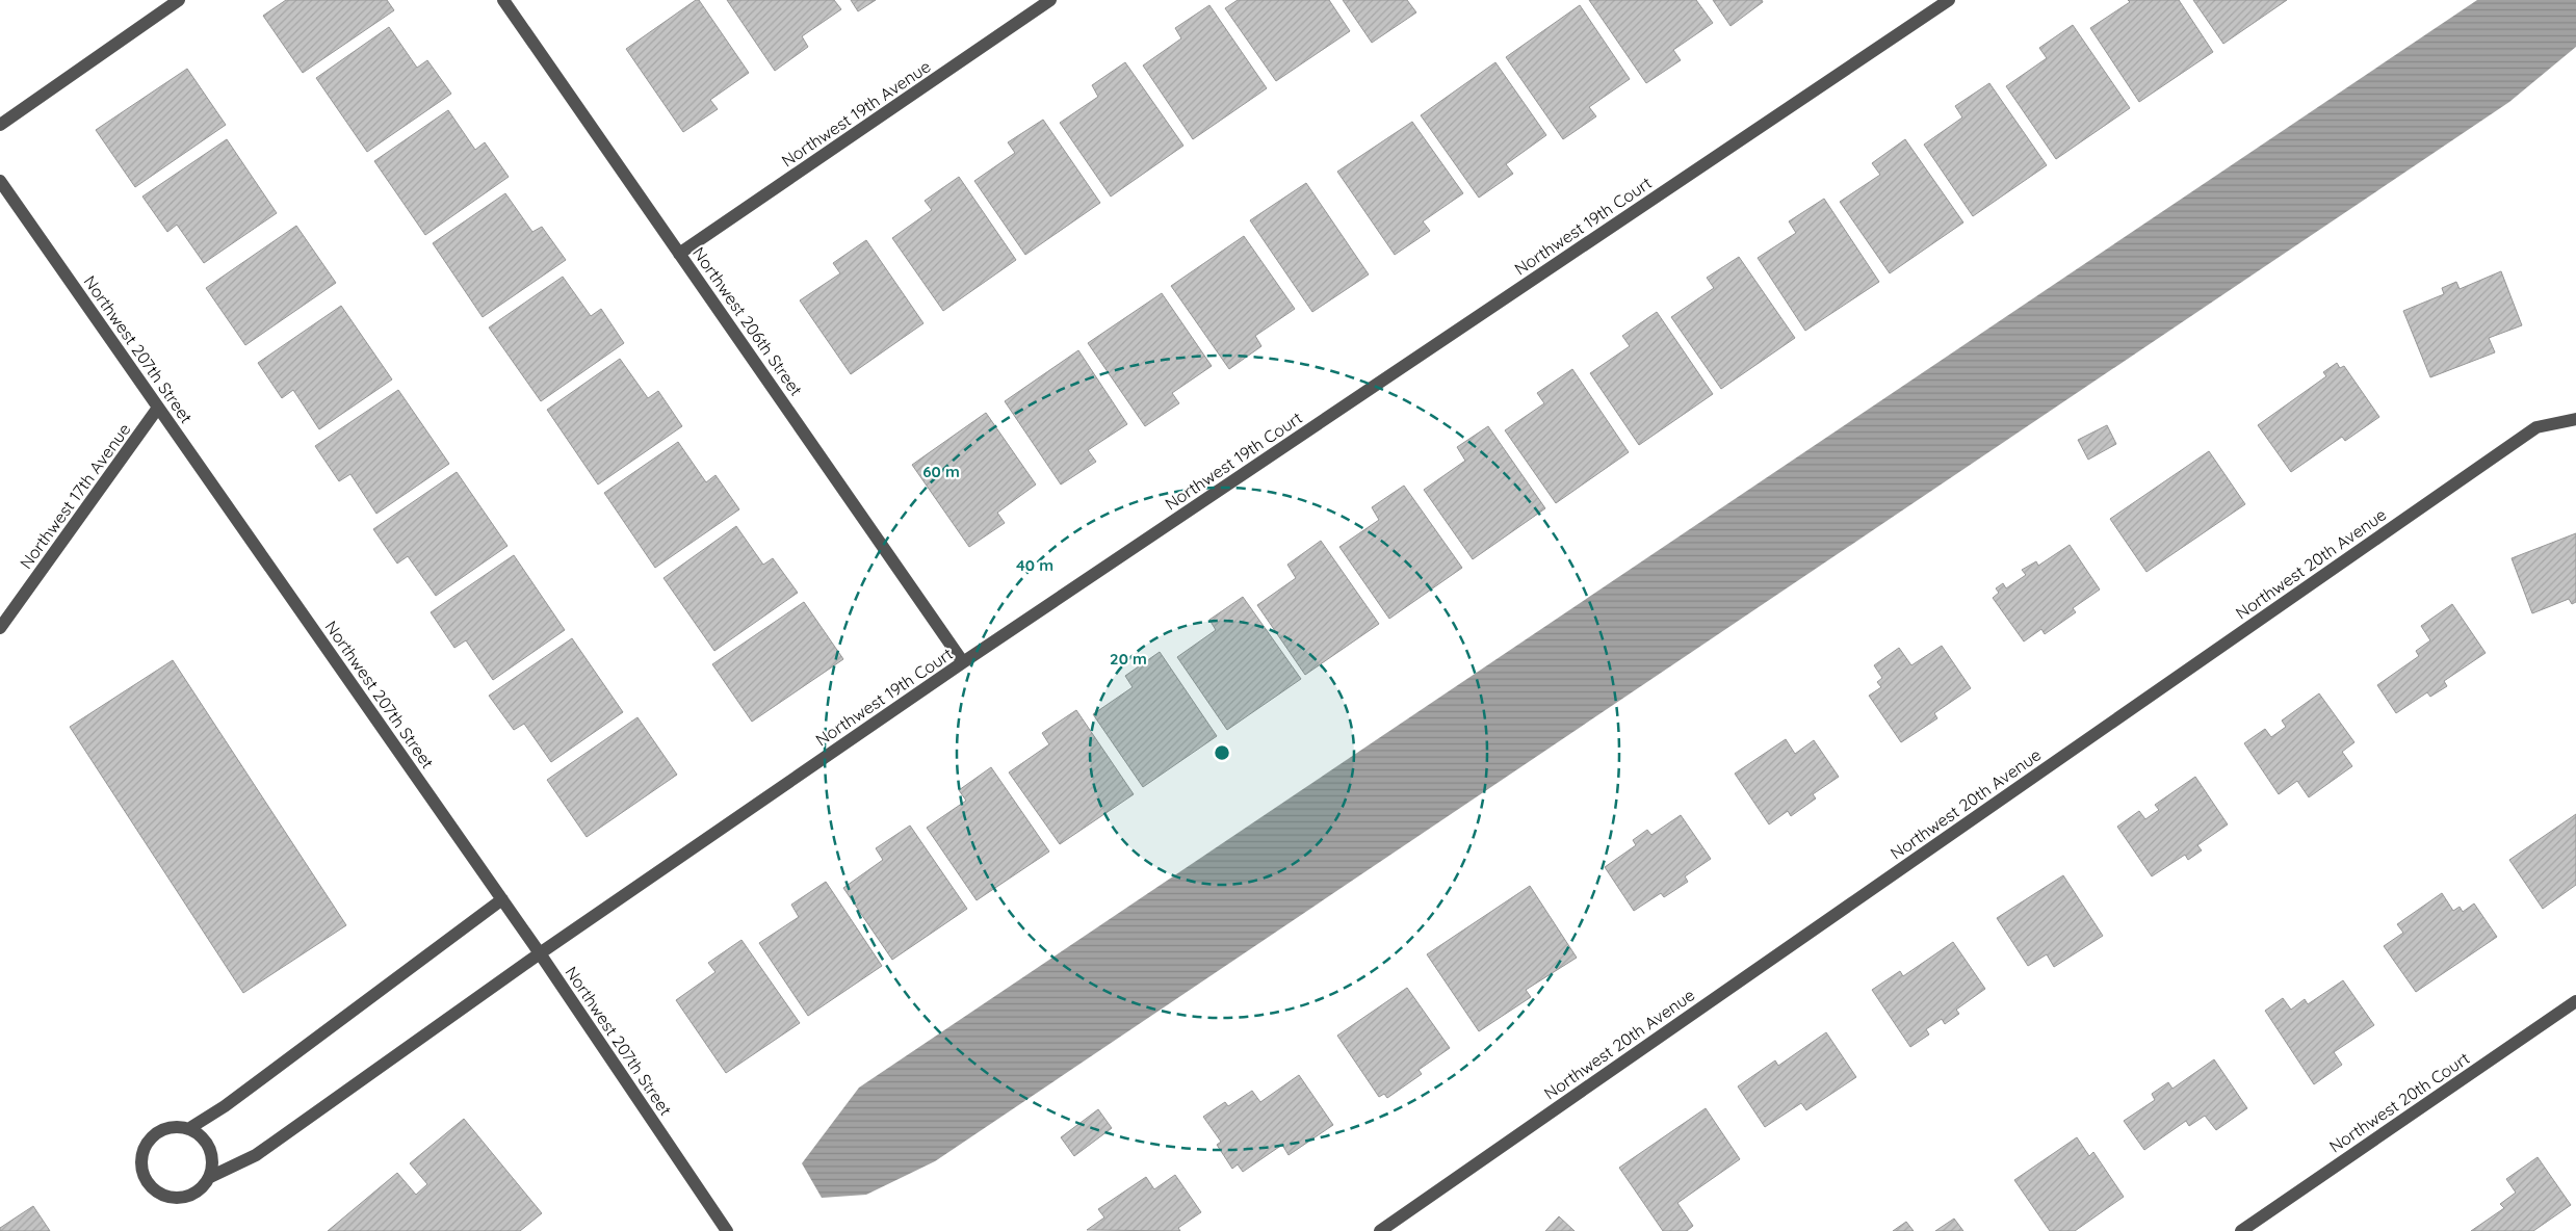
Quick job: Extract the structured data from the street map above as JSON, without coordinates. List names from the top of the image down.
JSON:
{
  "streets": {
    "street": [
      "Northwest 19th Avenue",
      "Northwest 19th Court",
      "Northwest 206th Street",
      "Northwest 207th Street",
      "Northwest 17th Avenue",
      "Northwest 20th Avenue",
      "Northwest 20th Court"
    ]
  },
  "crossings": [
    ["Northwest 19th Avenue", "Northwest 206th Street"],
    ["Northwest 19th Court", "Northwest 206th Street"],
    ["Northwest 19th Court", "Northwest 207th Street"],
    ["Northwest 207th Street", "Northwest 17th Avenue"]
  ],
  "rings": ["60 m", "40 m", "20 m"]
}
